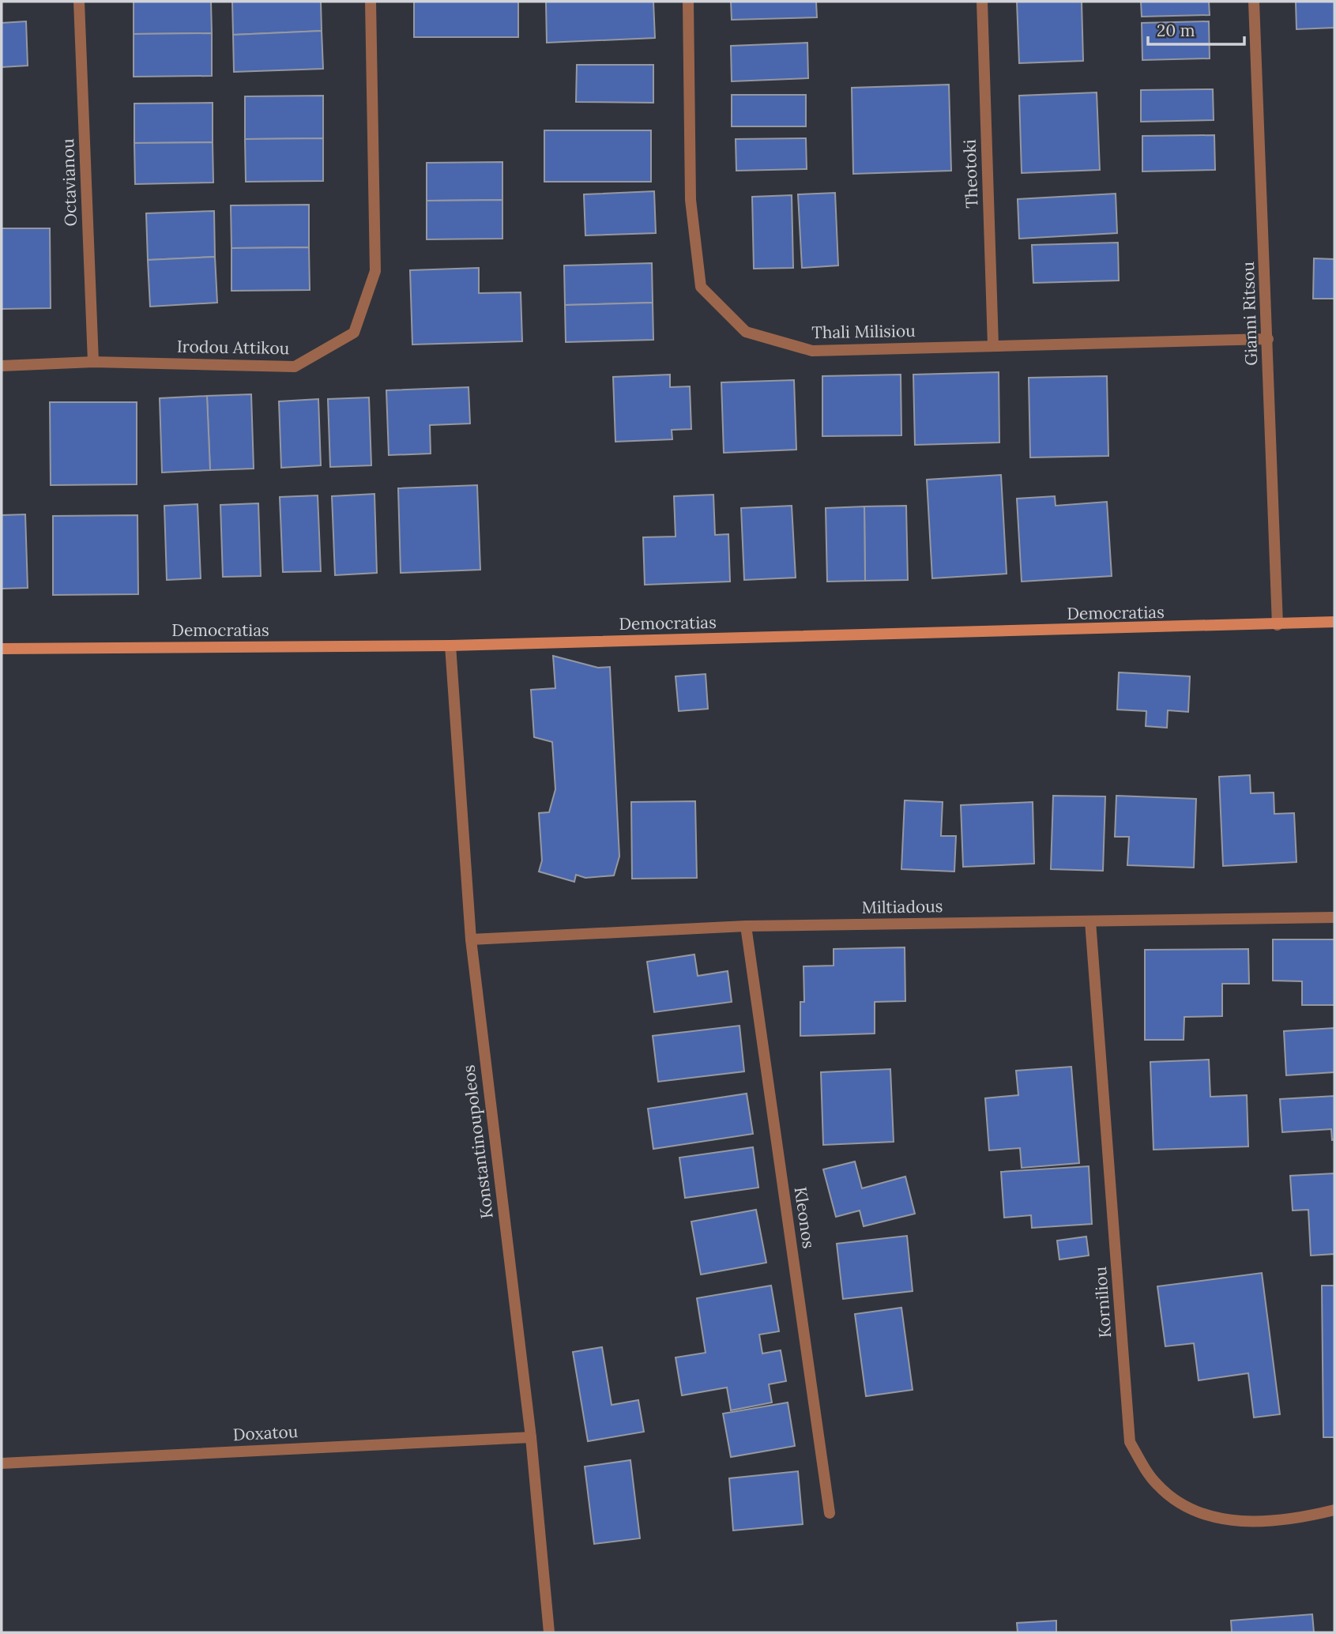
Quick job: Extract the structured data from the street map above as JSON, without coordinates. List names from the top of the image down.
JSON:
{
  "streets": {
    "street": [
      "Theotoki",
      "Octavianou",
      "Gianni Ritsou",
      "Thali Milisiou",
      "Irodou Attikou",
      "Democratias",
      "Miltiadous",
      "Konstantinoupoleos",
      "Kleonos",
      "Korniliou",
      "Doxatou"
    ]
  },
  "crossings": [
    ["Theotoki", "Thali Milisiou"],
    ["Octavianou", "Irodou Attikou"],
    ["Gianni Ritsou", "Thali Milisiou"],
    ["Gianni Ritsou", "Democratias"],
    ["Democratias", "Konstantinoupoleos"],
    ["Miltiadous", "Konstantinoupoleos"],
    ["Miltiadous", "Kleonos"],
    ["Miltiadous", "Korniliou"],
    ["Konstantinoupoleos", "Doxatou"]
  ],
  "scale_bar": "20 m"
}
